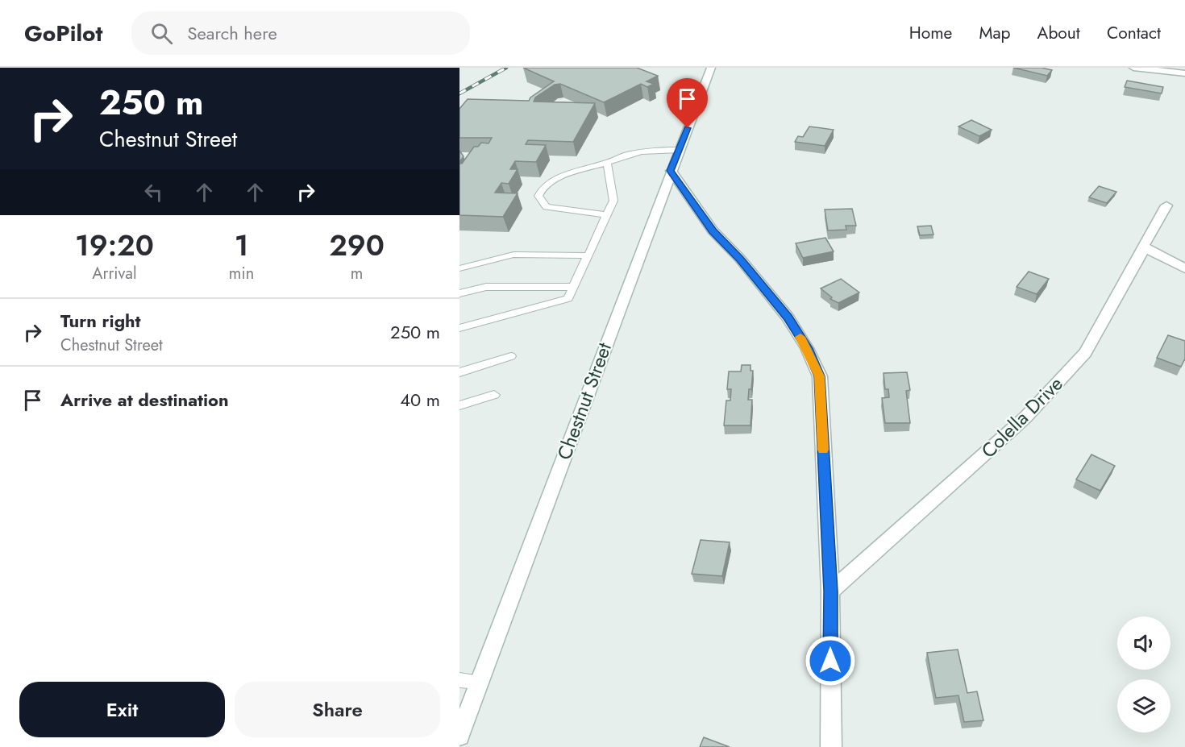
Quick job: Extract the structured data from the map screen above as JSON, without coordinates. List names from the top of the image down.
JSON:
{
  "streets": {
    "street": ["Chestnut Street", "Colella Drive"]
  },
  "page": {
    "header": "GoPilot",
    "search": "Search here",
    "nav": [
      "Home",
      "Map",
      "About",
      "Contact"
    ],
    "turn": ["250 m", "Chestnut Street"],
    "eta": [
      "19:20",
      "Arrival",
      "1",
      "min",
      "290",
      "m"
    ],
    "list": [
      {
        "name": "Turn right",
        "note": "Chestnut Street",
        "value": "250 m"
      },
      {
        "name": "Arrive at destination",
        "value": "40 m"
      }
    ],
    "buttons": ["Exit", "Share"]
  }
}
